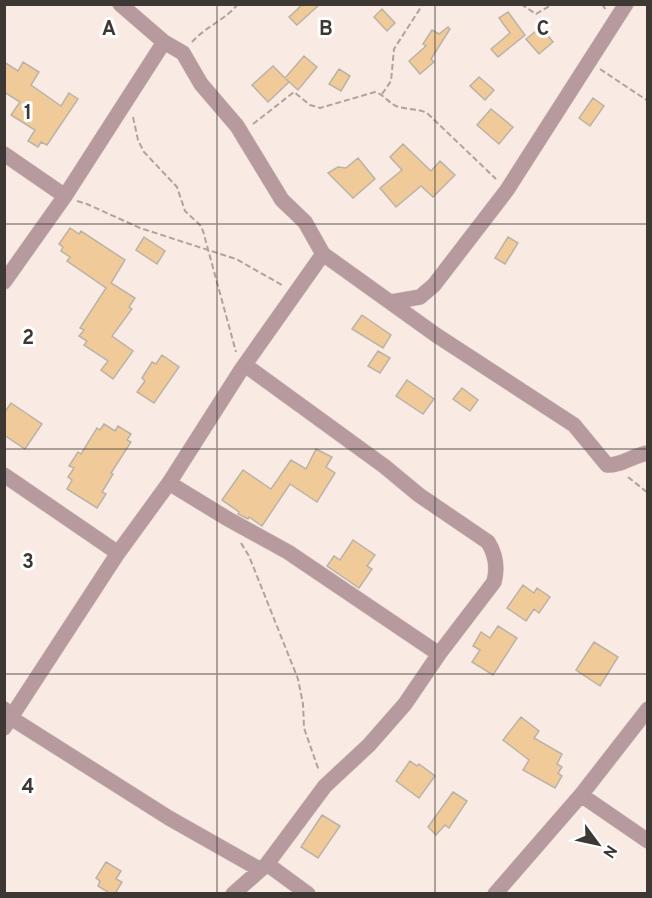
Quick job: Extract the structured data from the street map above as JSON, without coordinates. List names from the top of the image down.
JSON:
{
  "north": "bottom right",
  "grid": {
    "columns": ["A", "B", "C"],
    "rows": [
      "1",
      "2",
      "3",
      "4"
    ]
  }
}
